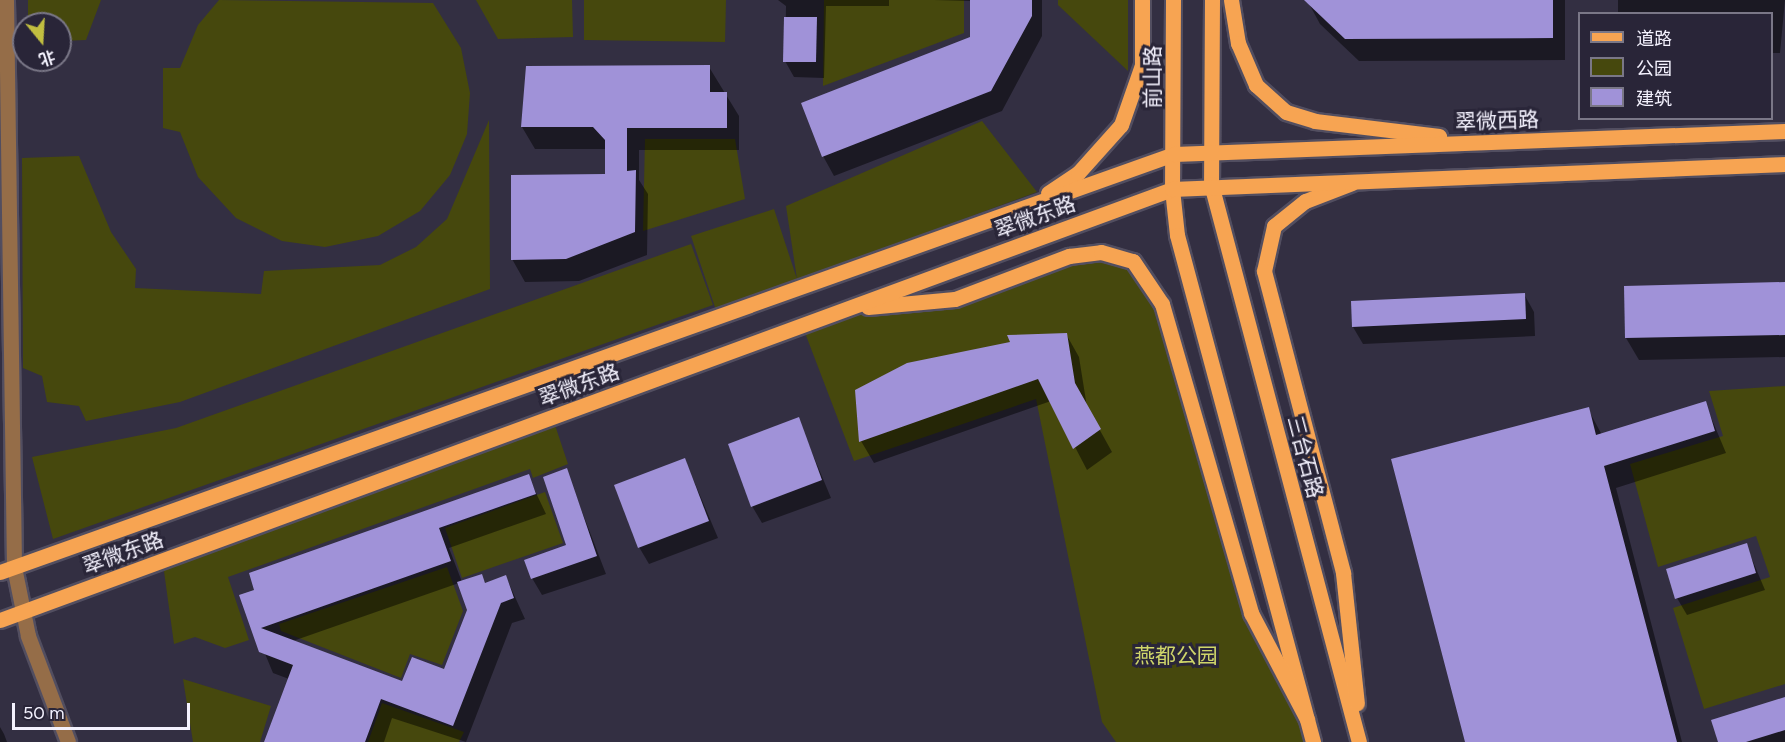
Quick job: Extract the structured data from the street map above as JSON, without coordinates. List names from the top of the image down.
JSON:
{
  "streets": {
    "main road": [
      "前山路",
      "翠微西路",
      "翠微东路",
      "三台石路"
    ]
  },
  "crossings": [
    ["前山路", "翠微西路"],
    ["前山路", "翠微东路"],
    ["翠微西路", "翠微东路"],
    ["翠微西路", "三台石路"],
    ["翠微东路", "三台石路"]
  ],
  "parks": ["燕都公园"],
  "legend": ["道路", "公园", "建筑"],
  "scale_bar": "50 m",
  "north": "bottom"
}
